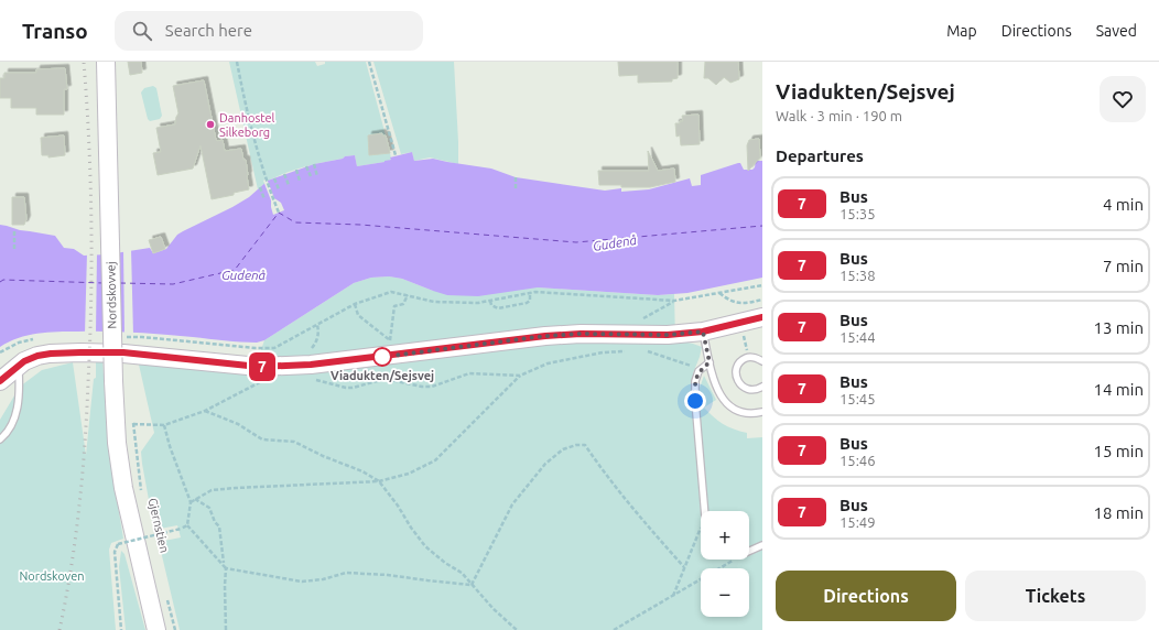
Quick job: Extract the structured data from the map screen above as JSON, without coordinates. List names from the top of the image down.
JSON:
{
  "streets": {
    "street": ["Nordskovvej"],
    "path": ["Gjernstien"]
  },
  "water": ["Gudenå"],
  "parks": ["Nordskoven"],
  "places": ["Danhostel Silkeborg", "Viadukten/Sejsvej"],
  "lines": ["bus line 7"],
  "page": {
    "header": "Transo",
    "search": "Search here",
    "nav": ["Map", "Directions", "Saved"],
    "on_map": "7",
    "heading": [
      ["Viadukten/Sejsvej", "Walk · 3 min · 190 m"],
      "Departures"
    ],
    "list": [
      {
        "mark": "7",
        "name": "Bus",
        "note": "15:35",
        "value": "4 min"
      },
      {
        "mark": "7",
        "name": "Bus",
        "note": "15:38",
        "value": "7 min"
      },
      {
        "mark": "7",
        "name": "Bus",
        "note": "15:44",
        "value": "13 min"
      },
      {
        "mark": "7",
        "name": "Bus",
        "note": "15:45",
        "value": "14 min"
      },
      {
        "mark": "7",
        "name": "Bus",
        "note": "15:46",
        "value": "15 min"
      },
      {
        "mark": "7",
        "name": "Bus",
        "note": "15:49",
        "value": "18 min"
      }
    ],
    "map_buttons": ["+", "−"],
    "buttons": ["Directions", "Tickets"]
  }
}
